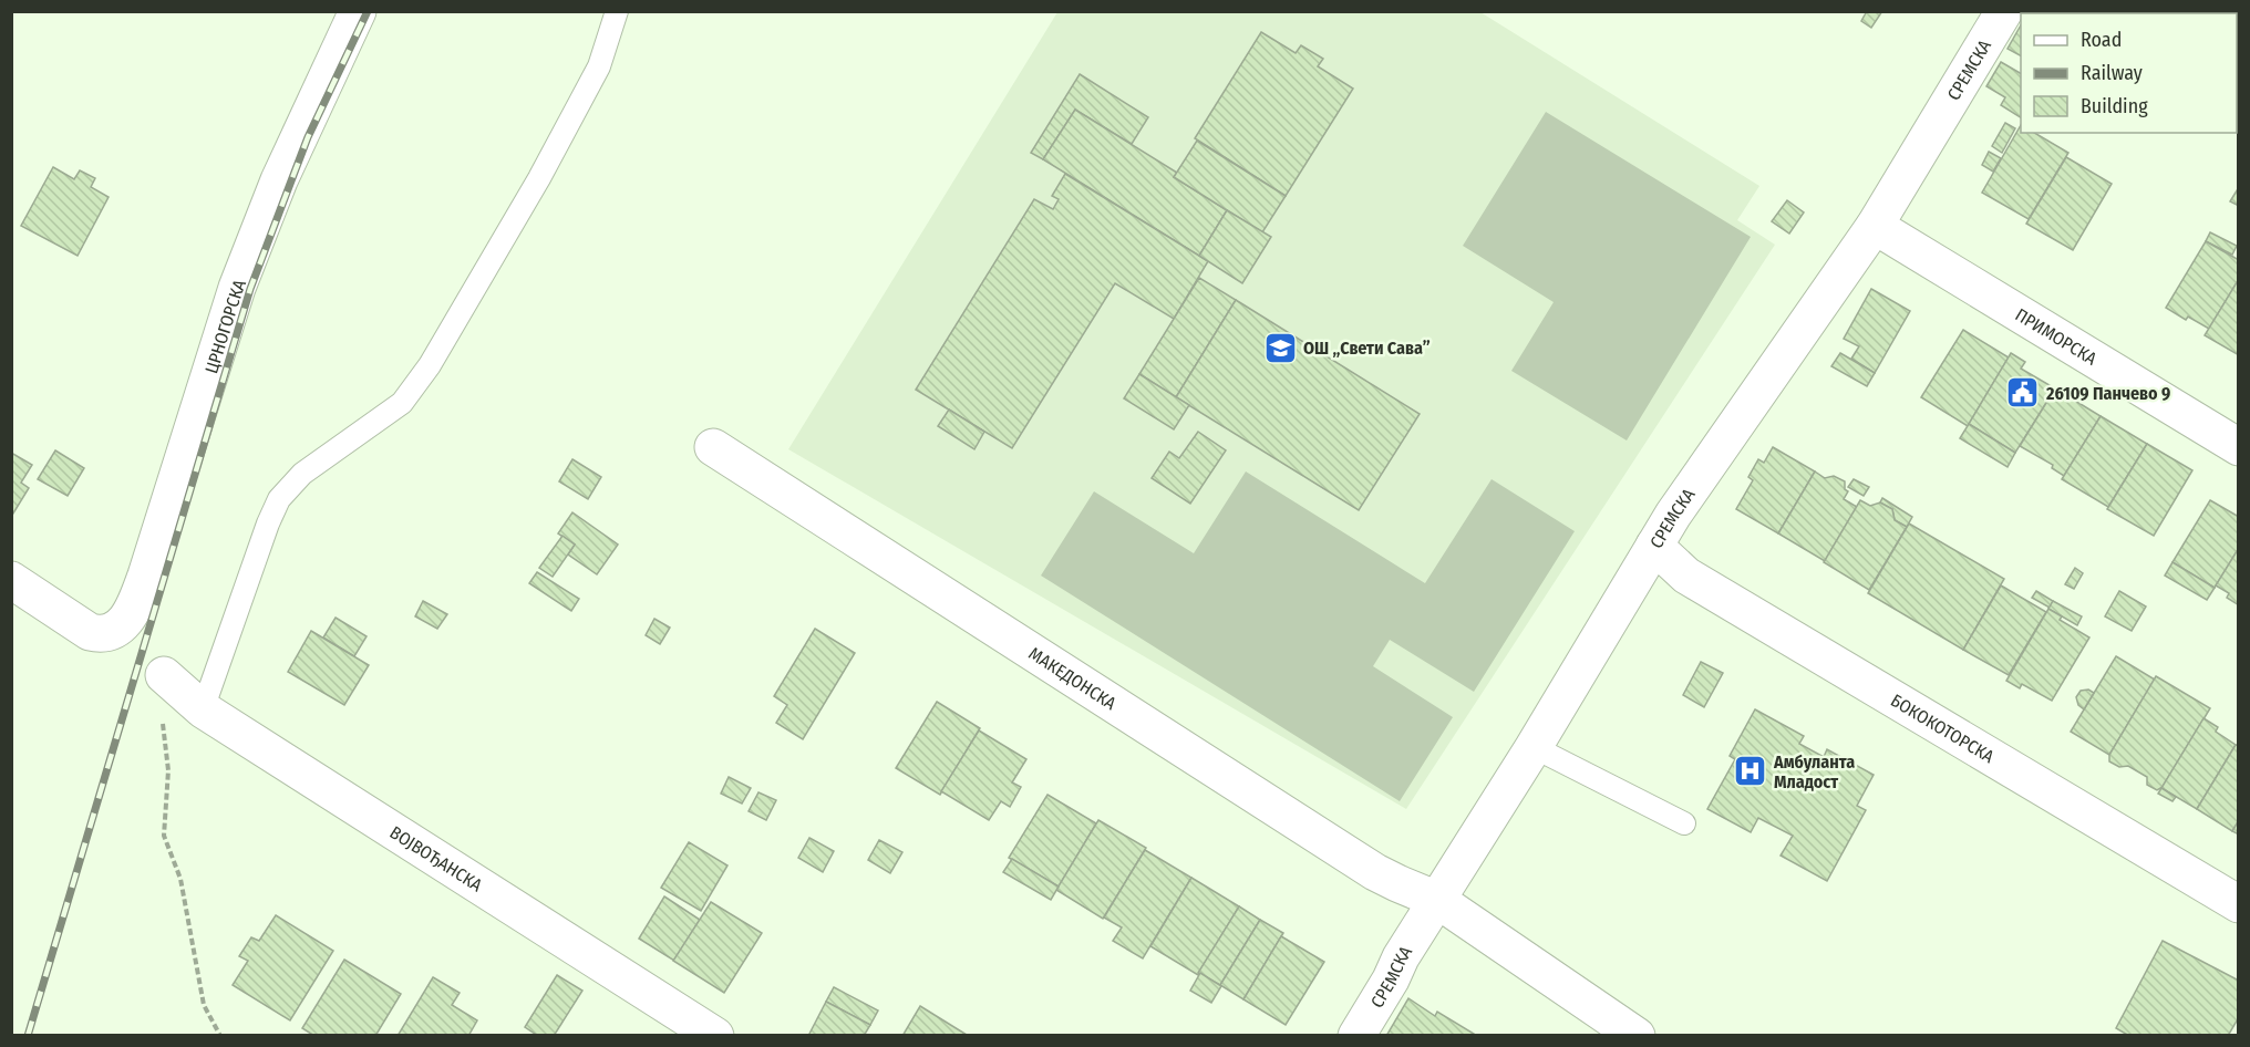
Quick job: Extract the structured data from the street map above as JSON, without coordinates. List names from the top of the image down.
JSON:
{
  "streets": {
    "street": [
      "СРЕМСКА",
      "ЦРНОГОРСКА",
      "ПРИМОРСКА",
      "МАКЕДОНСКА",
      "БОКОКОТОРСКА",
      "ВОЈВОЂАНСКА"
    ]
  },
  "crossings": [
    ["СРЕМСКА", "ПРИМОРСКА"],
    ["СРЕМСКА", "МАКЕДОНСКА"],
    ["СРЕМСКА", "БОКОКОТОРСКА"]
  ],
  "places": {
    "school or university": ["ОШ „Свети Сава”"],
    "public building": ["26109 Панчево 9"],
    "hospital": ["Амбуланта Младост"]
  },
  "legend": ["Road", "Railway", "Building"]
}
